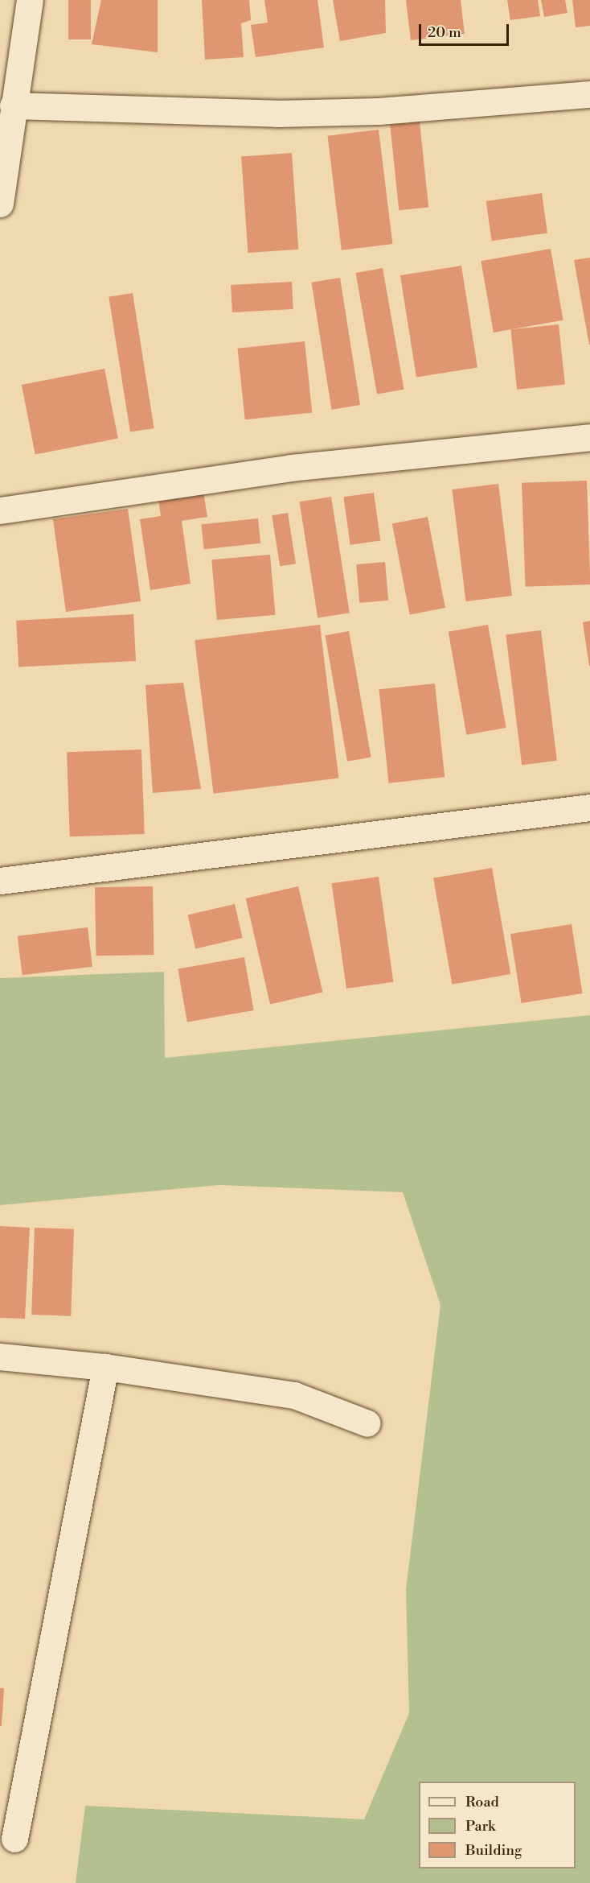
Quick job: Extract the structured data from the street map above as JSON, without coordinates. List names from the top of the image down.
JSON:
{
  "legend": ["Road", "Park", "Building"],
  "scale_bar": "20 m"
}
